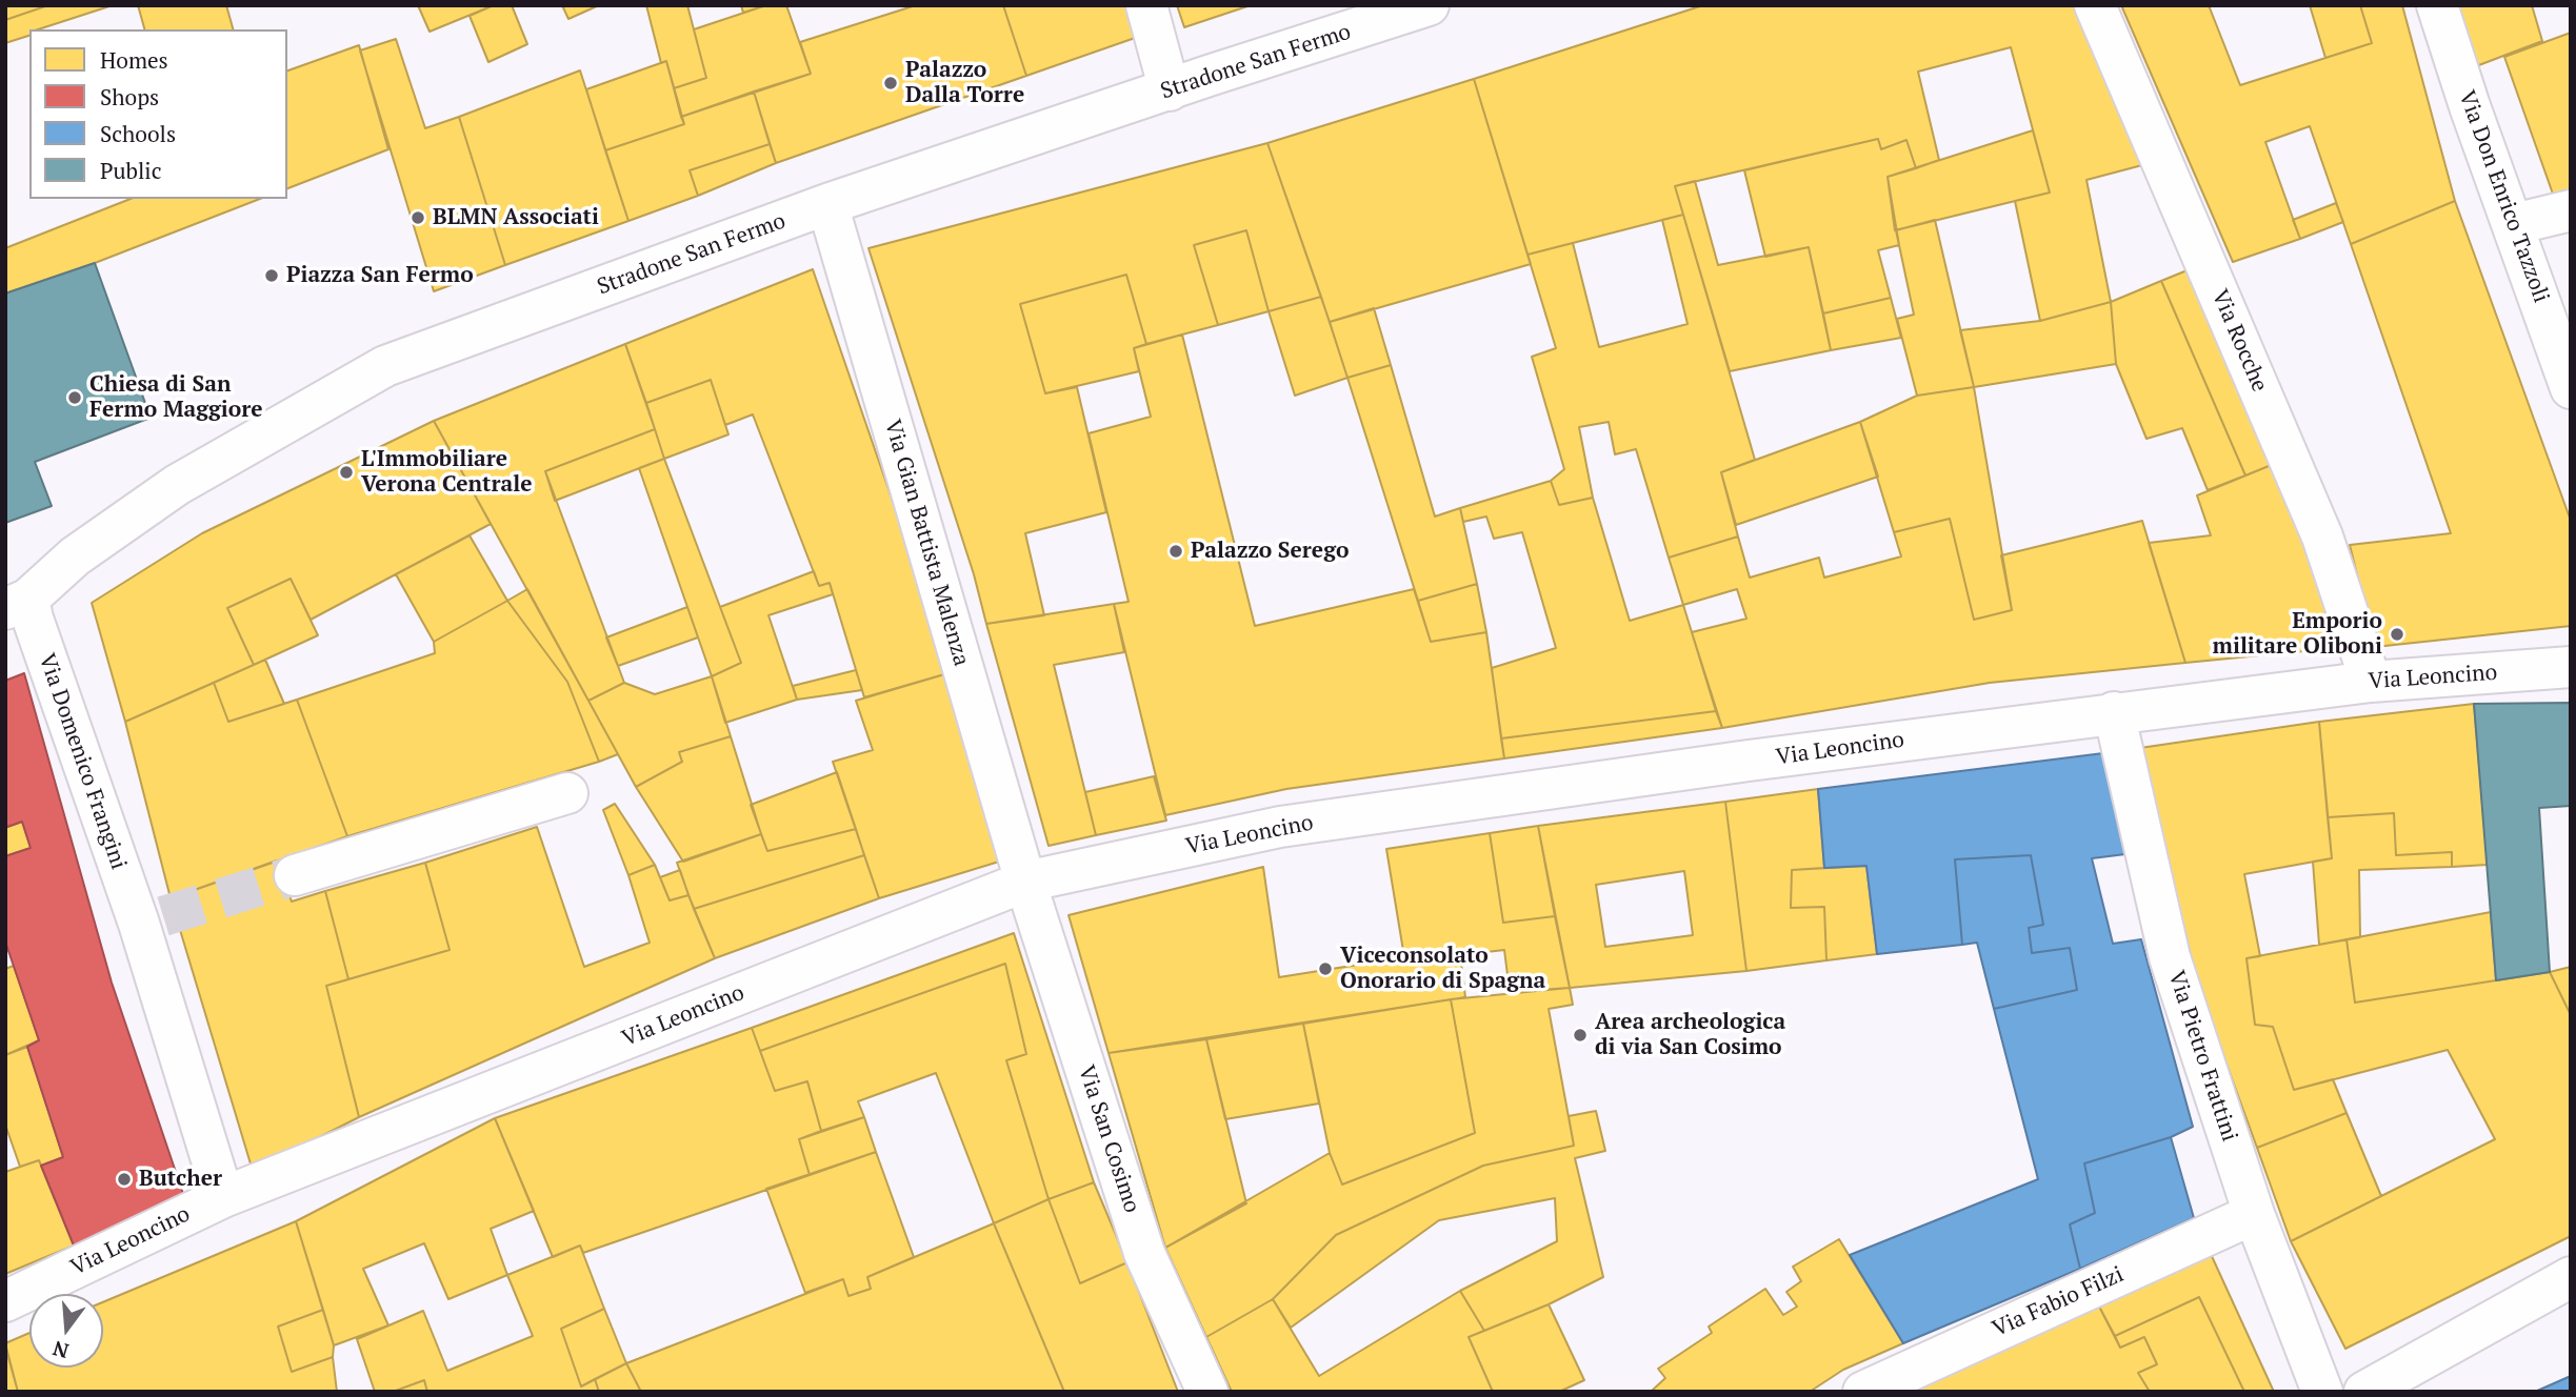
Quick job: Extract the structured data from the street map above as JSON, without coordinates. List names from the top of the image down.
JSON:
{
  "streets": {
    "street": [
      "Stradone San Fermo",
      "Via Don Enrico Tazzoli",
      "Via Rocche",
      "Via Gian Battista Malenza",
      "Via Leoncino",
      "Via Domenico Frangini",
      "Via Pietro Frattini",
      "Via San Cosimo",
      "Via Fabio Filzi"
    ]
  },
  "crossings": [
    ["Stradone San Fermo", "Via Gian Battista Malenza"],
    ["Stradone San Fermo", "Via Domenico Frangini"],
    ["Via Rocche", "Via Leoncino"],
    ["Via Gian Battista Malenza", "Via Leoncino"],
    ["Via Gian Battista Malenza", "Via San Cosimo"],
    ["Via Leoncino", "Via Domenico Frangini"],
    ["Via Leoncino", "Via Pietro Frattini"],
    ["Via Leoncino", "Via San Cosimo"],
    ["Via Pietro Frattini", "Via Fabio Filzi"]
  ],
  "places": [
    "Palazzo Dalla Torre",
    "BLMN Associati",
    "Piazza San Fermo",
    "Chiesa di San Fermo Maggiore",
    "L'Immobiliare Verona Centrale",
    "Palazzo Serego",
    "Emporio militare Oliboni",
    "Viceconsolato Onorario di Spagna",
    "Area archeologica di via San Cosimo",
    "Butcher"
  ],
  "legend": [
    "Homes",
    "Shops",
    "Schools",
    "Public"
  ],
  "north": "bottom"
}
